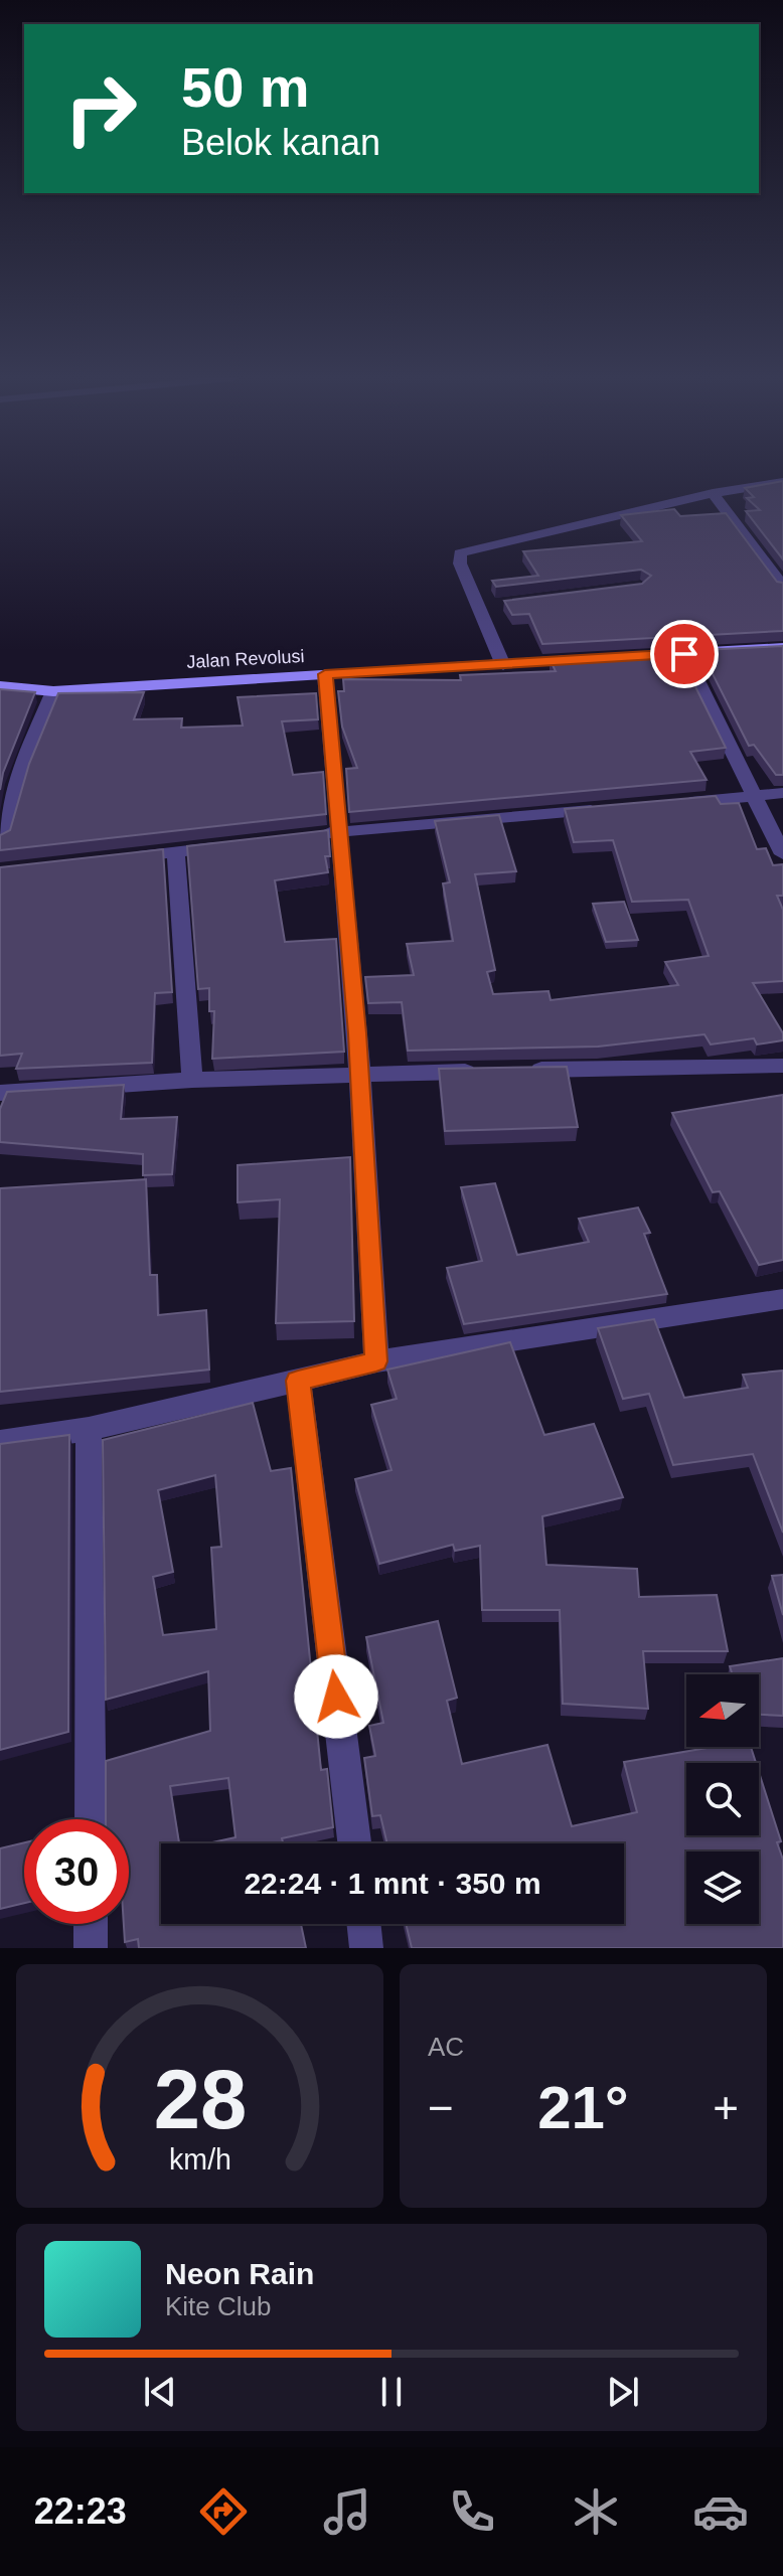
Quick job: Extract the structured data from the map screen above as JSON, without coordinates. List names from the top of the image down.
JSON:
{
  "streets": {
    "street": ["Jalan Revolusi"]
  },
  "north": "left",
  "page": {
    "turn": ["50 m", "Belok kanan"],
    "limit": "30",
    "trip": "22:24 · 1 mnt · 350 m",
    "tile": "AC",
    "heat": ["−", "21°", "+"],
    "song": ["Neon Rain", "Kite Club"],
    "tabs": "22:23",
    "gauge": ["28", "km/h"]
  }
}
